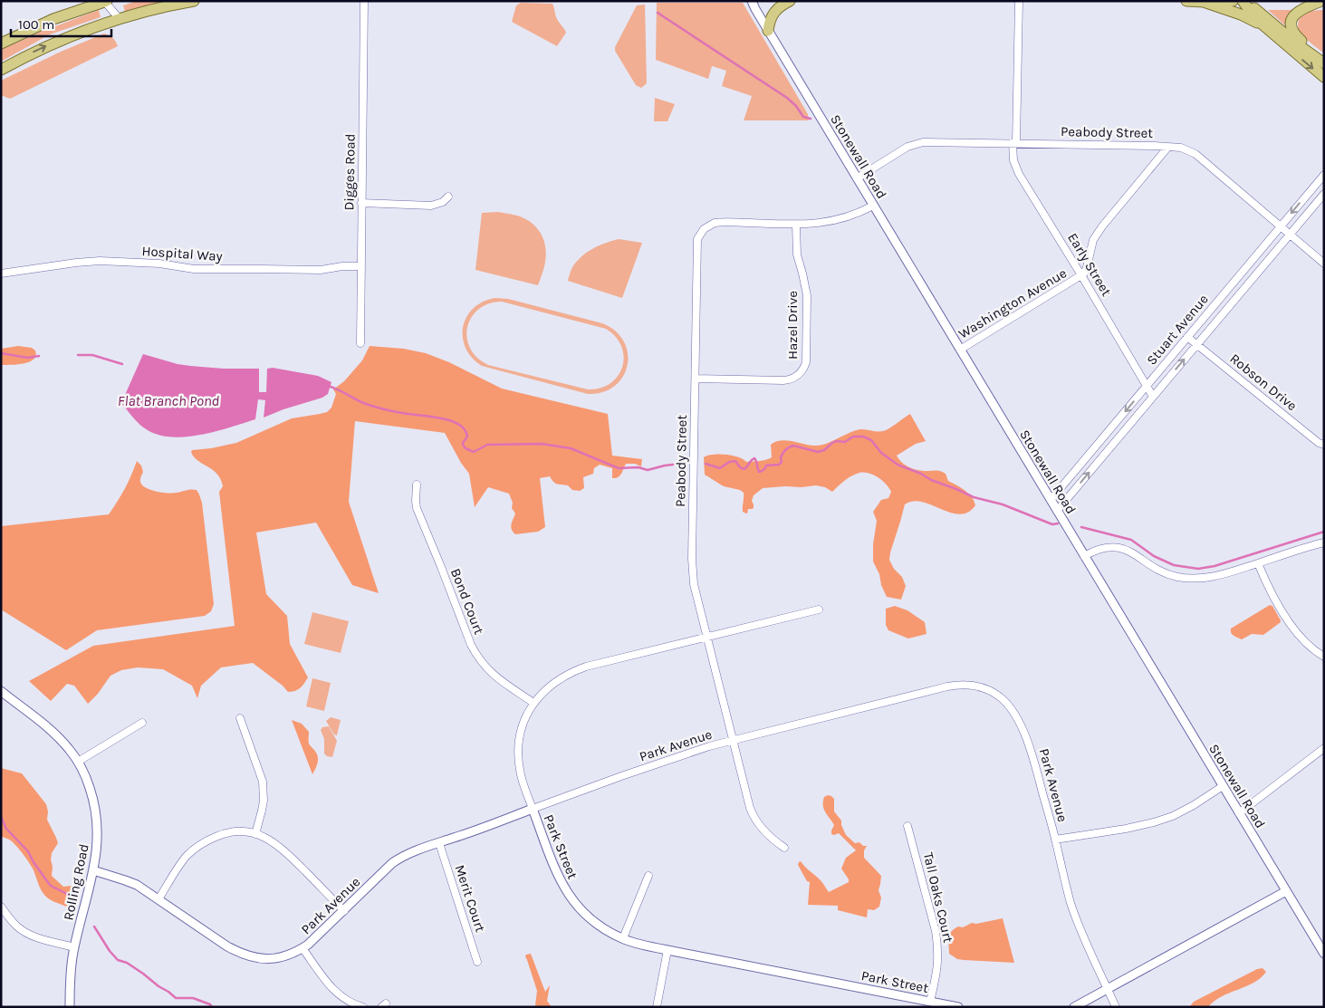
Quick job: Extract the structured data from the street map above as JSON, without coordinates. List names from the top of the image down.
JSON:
{
  "streets": {
    "street": [
      "Peabody Street",
      "Stonewall Road",
      "Digges Road",
      "Hospital Way",
      "Early Street",
      "Washington Avenue",
      "Hazel Drive",
      "Stuart Avenue",
      "Robson Drive",
      "Bond Court",
      "Park Avenue",
      "Park Street",
      "Rolling Road",
      "Tall Oaks Court",
      "Merit Court"
    ]
  },
  "crossings": [
    ["Peabody Street", "Stonewall Road"],
    ["Peabody Street", "Early Street"],
    ["Peabody Street", "Washington Avenue"],
    ["Peabody Street", "Hazel Drive"],
    ["Peabody Street", "Stuart Avenue"],
    ["Peabody Street", "Park Avenue"],
    ["Peabody Street", "Park Street"],
    ["Stonewall Road", "Washington Avenue"],
    ["Stonewall Road", "Stuart Avenue"],
    ["Digges Road", "Hospital Way"],
    ["Early Street", "Washington Avenue"],
    ["Early Street", "Stuart Avenue"],
    ["Stuart Avenue", "Robson Drive"],
    ["Bond Court", "Park Street"],
    ["Park Avenue", "Park Street"],
    ["Park Avenue", "Rolling Road"],
    ["Park Avenue", "Merit Court"],
    ["Park Street", "Tall Oaks Court"]
  ],
  "water": ["Flat Branch Pond"],
  "scale_bar": "100 m"
}
